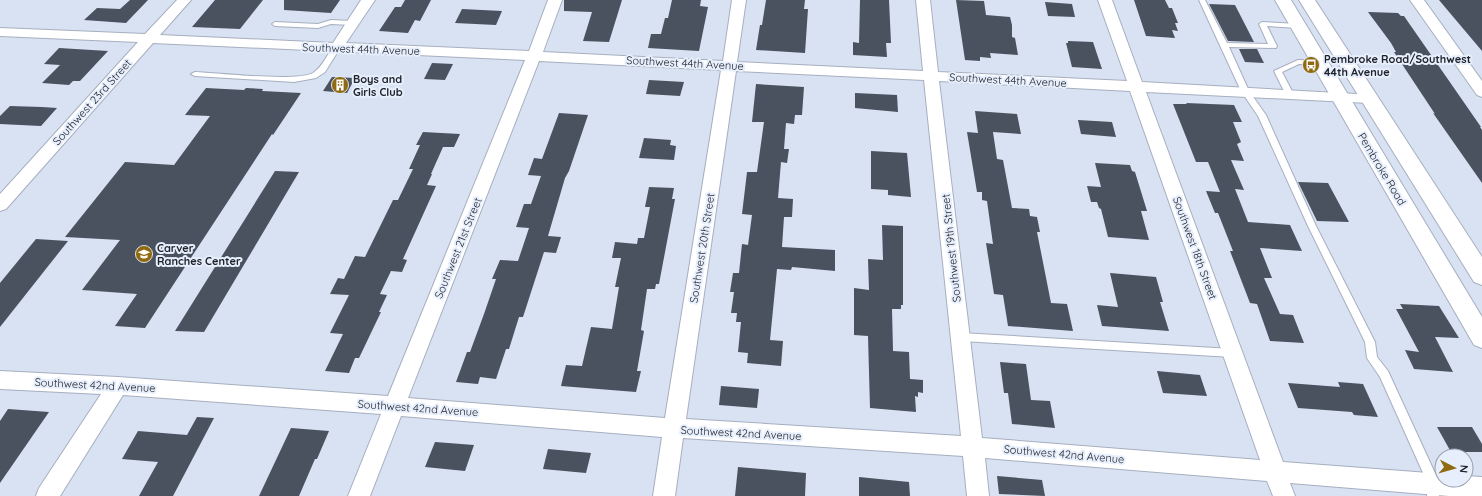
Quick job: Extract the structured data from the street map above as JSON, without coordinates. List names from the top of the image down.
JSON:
{
  "streets": {
    "main road": ["Pembroke Road"],
    "street": [
      "Southwest 44th Avenue",
      "Southwest 23rd Street",
      "Southwest 21st Street",
      "Southwest 20th Street",
      "Southwest 19th Street",
      "Southwest 18th Street",
      "Southwest 42nd Avenue"
    ]
  },
  "crossings": [
    ["Southwest 44th Avenue", "Southwest 23rd Street"],
    ["Southwest 44th Avenue", "Pembroke Road"],
    ["Southwest 44th Avenue", "Southwest 21st Street"],
    ["Southwest 44th Avenue", "Southwest 20th Street"],
    ["Southwest 44th Avenue", "Southwest 19th Street"],
    ["Southwest 44th Avenue", "Southwest 18th Street"],
    ["Southwest 21st Street", "Southwest 42nd Avenue"],
    ["Southwest 20th Street", "Southwest 42nd Avenue"],
    ["Southwest 19th Street", "Southwest 42nd Avenue"],
    ["Southwest 18th Street", "Southwest 42nd Avenue"]
  ],
  "places": {
    "bus stop": ["Pembroke Road/Southwest 44th Avenue"],
    "building": ["Boys and Girls Club"],
    "school or university": ["Carver Ranches Center"]
  },
  "north": "right"
}
